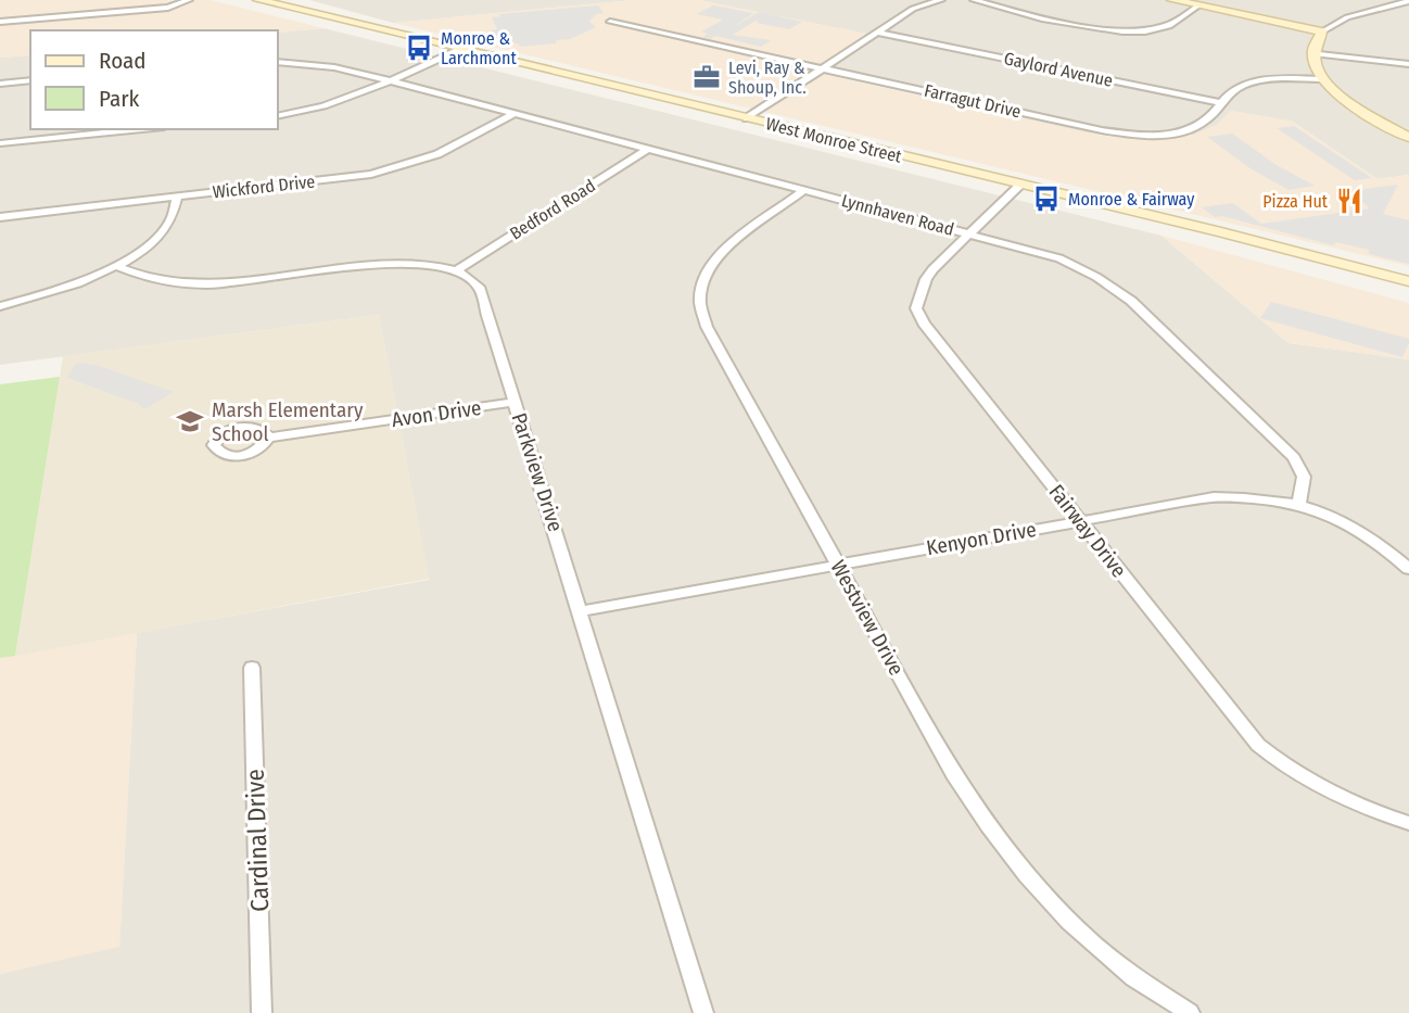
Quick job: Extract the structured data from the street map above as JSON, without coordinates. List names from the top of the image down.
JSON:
{
  "streets": {
    "street": [
      "Gaylord Avenue",
      "Farragut Drive",
      "West Monroe Street",
      "Wickford Drive",
      "Bedford Road",
      "Lynnhaven Road",
      "Avon Drive",
      "Parkview Drive",
      "Fairway Drive",
      "Kenyon Drive",
      "Westview Drive",
      "Cardinal Drive"
    ]
  },
  "crossings": [
    ["West Monroe Street", "Fairway Drive"],
    ["Wickford Drive", "Lynnhaven Road"],
    ["Bedford Road", "Lynnhaven Road"],
    ["Bedford Road", "Parkview Drive"],
    ["Lynnhaven Road", "Fairway Drive"],
    ["Lynnhaven Road", "Kenyon Drive"],
    ["Lynnhaven Road", "Westview Drive"],
    ["Avon Drive", "Parkview Drive"],
    ["Parkview Drive", "Kenyon Drive"],
    ["Fairway Drive", "Kenyon Drive"],
    ["Kenyon Drive", "Westview Drive"]
  ],
  "places": {
    "bus stop": ["Monroe & Larchmont", "Monroe & Fairway"],
    "office": ["Levi, Ray & Shoup, Inc."],
    "restaurant": ["Pizza Hut"],
    "school or university": ["Marsh Elementary School"]
  },
  "legend": ["Road", "Park"]
}
